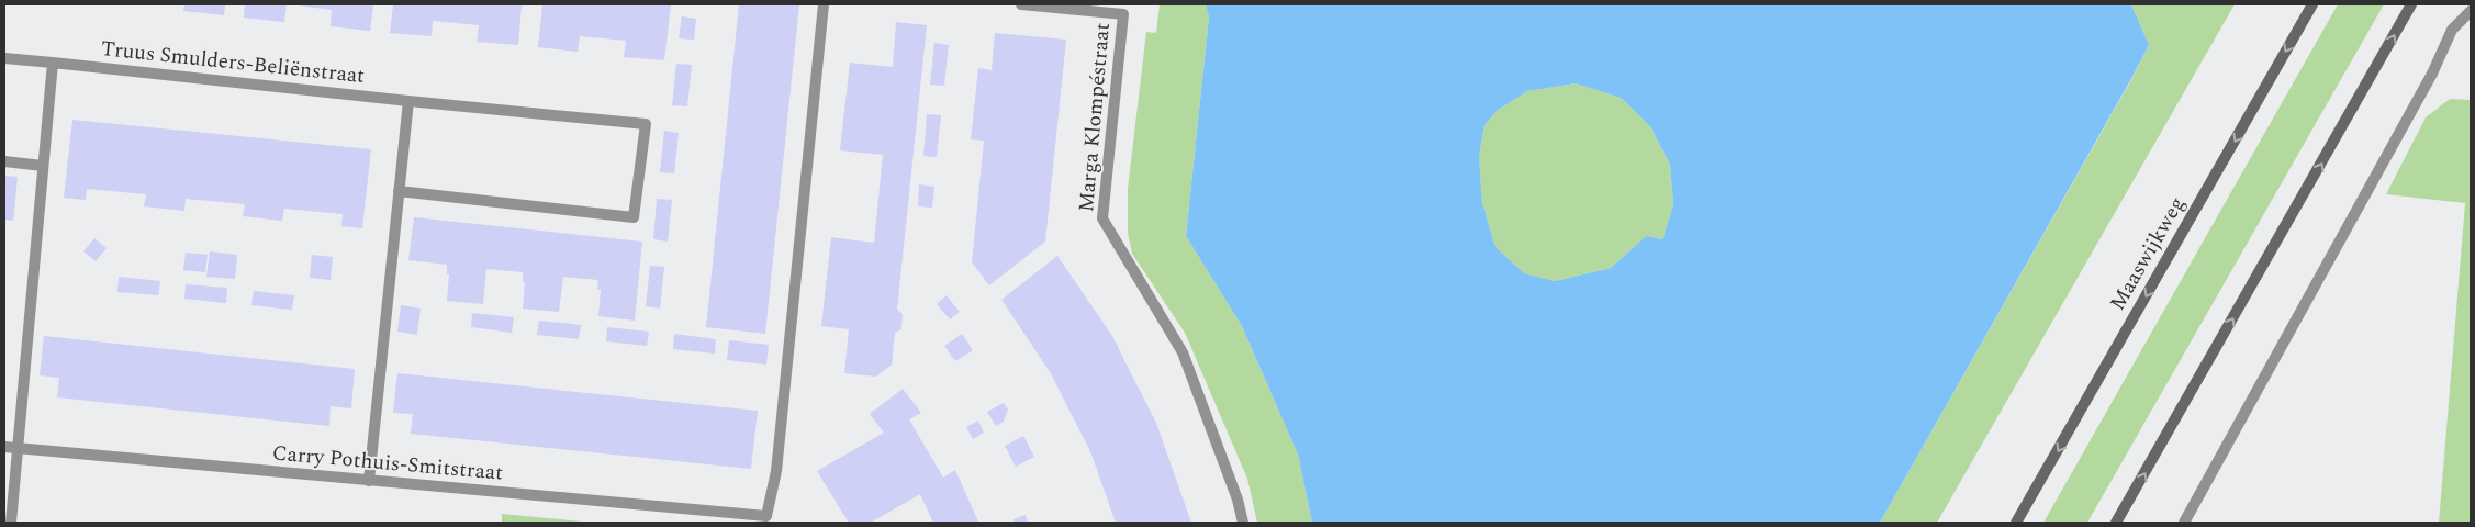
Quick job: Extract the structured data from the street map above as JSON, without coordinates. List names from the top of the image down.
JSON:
{
  "streets": {
    "street": [
      "Truus Smulders-Beliënstraat",
      "Marga Klompéstraat",
      "Maaswijkweg",
      "Carry Pothuis-Smitstraat"
    ]
  }
}
